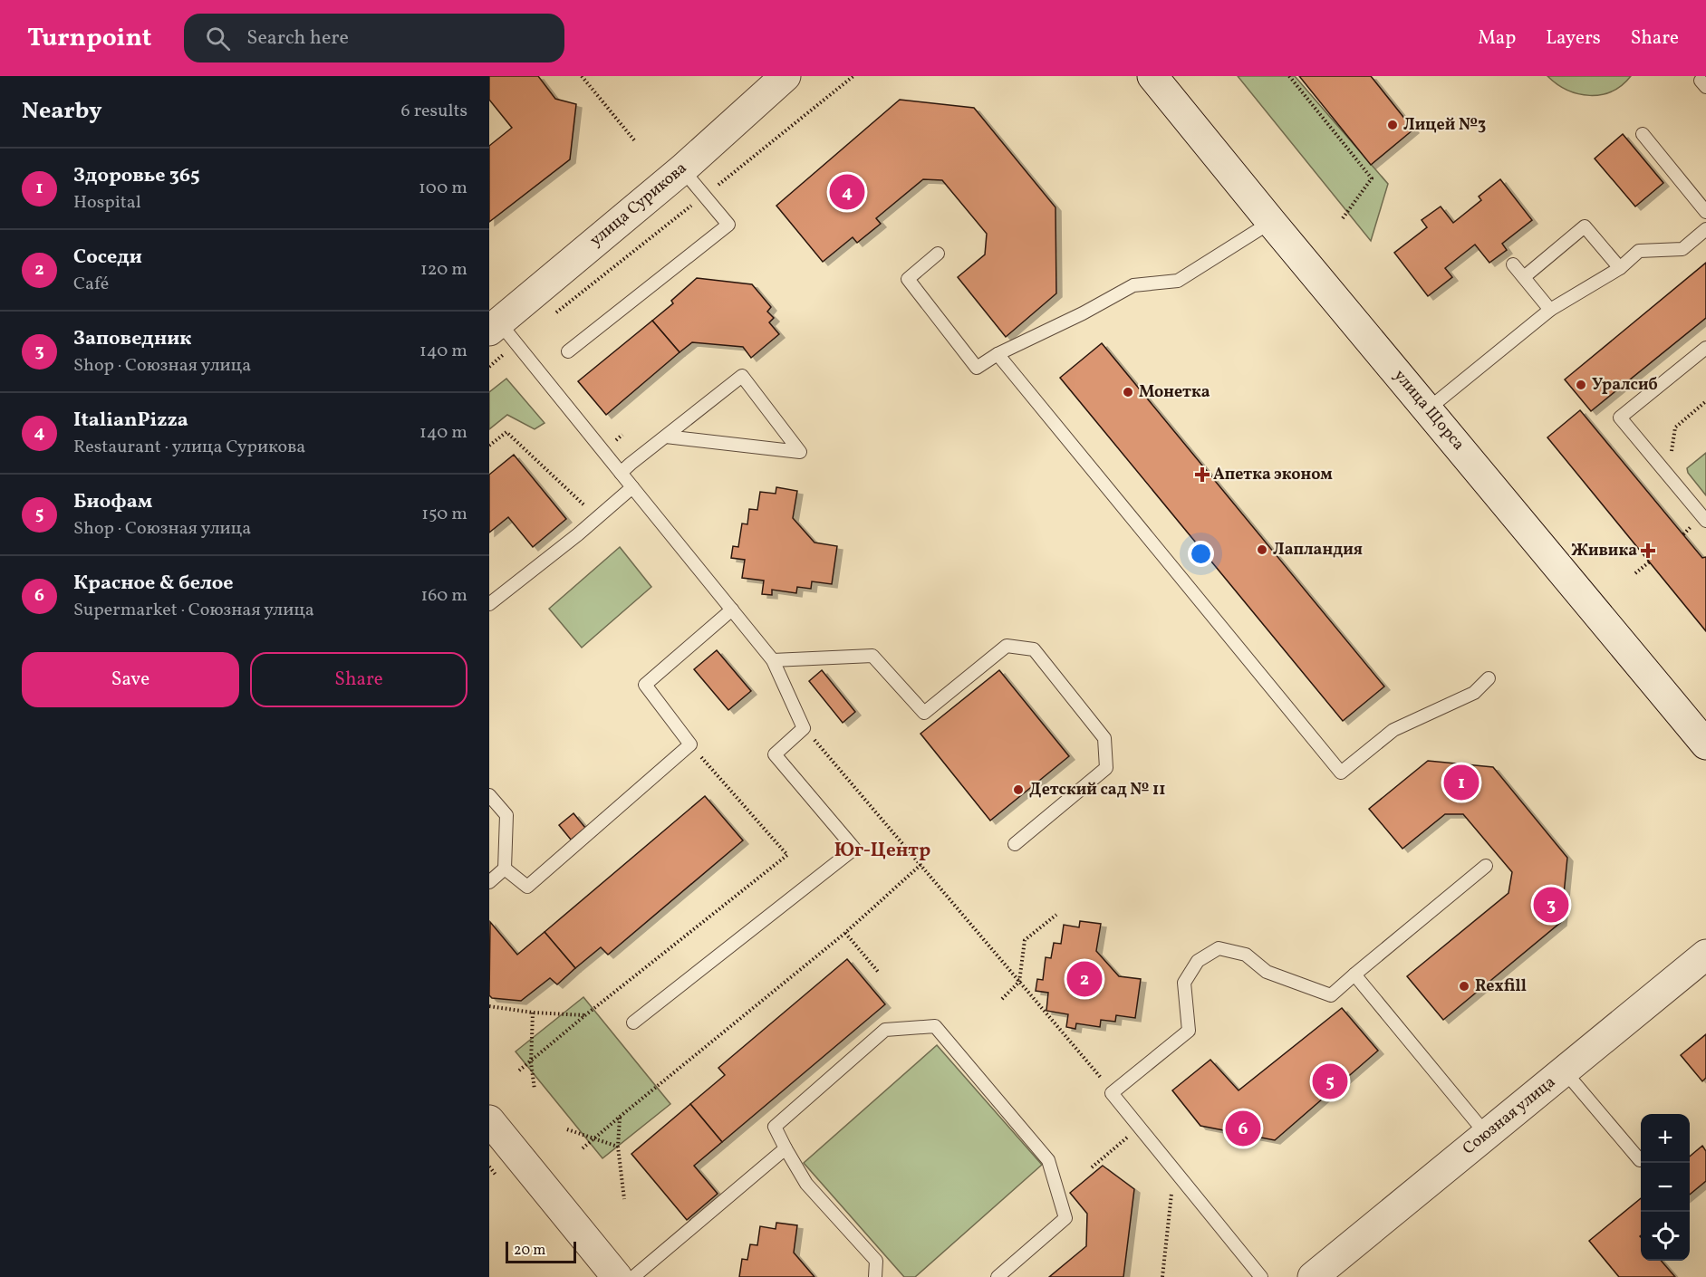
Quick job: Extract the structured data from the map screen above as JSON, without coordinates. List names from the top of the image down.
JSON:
{
  "streets": {
    "street": ["улица Сурикова", "улица Щорса", "Союзная улица"]
  },
  "districts": ["Юг-Центр"],
  "places": {
    "other": [
      "Лицей №3",
      "Уралсиб",
      "Монетка",
      "Лапландия",
      "Детский сад № 11",
      "Rexfill"
    ],
    "health": ["Апетка эконом", "Живика"]
  },
  "scale_bar": "20 m",
  "page": {
    "header": "Turnpoint",
    "search": "Search here",
    "nav": ["Map", "Layers", "Share"],
    "heading": ["Nearby", "6 results"],
    "list": [
      {
        "mark": "1",
        "name": "Здоровье 365",
        "note": "Hospital",
        "value": "100 m"
      },
      {
        "mark": "2",
        "name": "Соседи",
        "note": "Café",
        "value": "120 m"
      },
      {
        "mark": "3",
        "name": "Заповедник",
        "note": "Shop · Союзная улица",
        "value": "140 m"
      },
      {
        "mark": "4",
        "name": "ItalianPizza",
        "note": "Restaurant · улица Сурикова",
        "value": "140 m"
      },
      {
        "mark": "5",
        "name": "Биофам",
        "note": "Shop · Союзная улица",
        "value": "150 m"
      },
      {
        "mark": "6",
        "name": "Красное & белое",
        "note": "Supermarket · Союзная улица",
        "value": "160 m"
      }
    ],
    "pins": [
      "4",
      "1",
      "3",
      "2",
      "5",
      "6"
    ],
    "buttons": ["Save", "Share"],
    "map_buttons": ["+", "−"],
    "scale": "20 m"
  }
}
